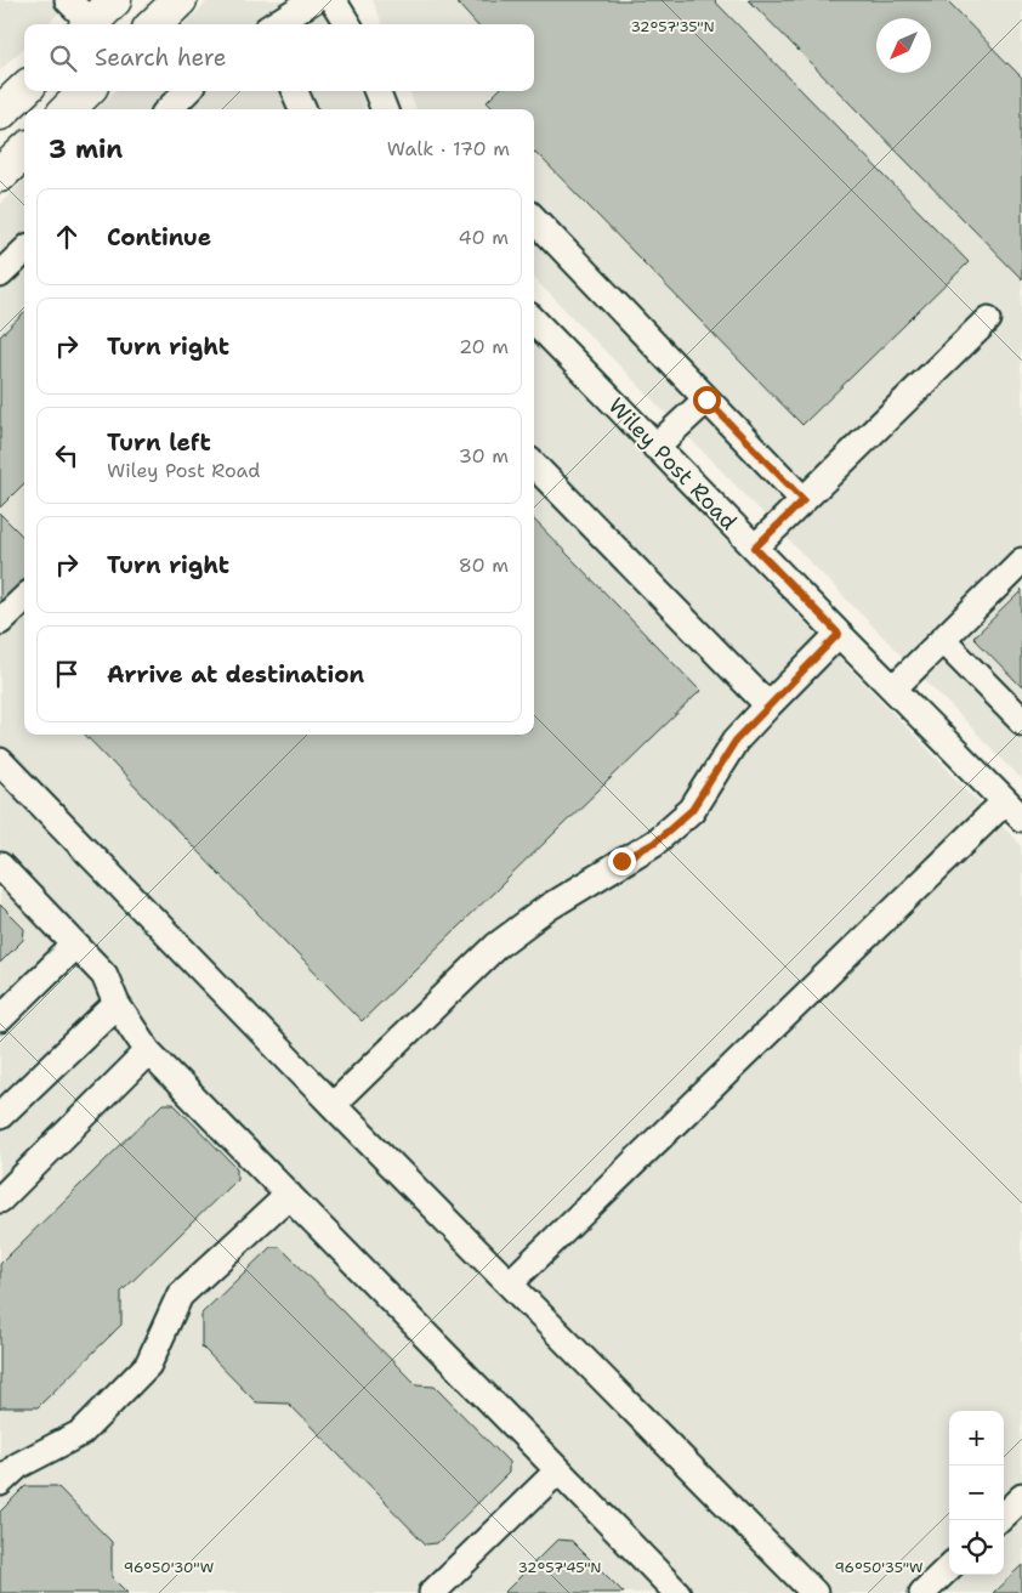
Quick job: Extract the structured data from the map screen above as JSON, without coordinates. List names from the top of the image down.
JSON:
{
  "streets": {
    "street": ["Wiley Post Road"]
  },
  "north": "bottom left",
  "page": {
    "search": "Search here",
    "heading": ["3 min", "Walk · 170 m"],
    "list": [
      ["Continue", "40 m"],
      ["Turn right", "20 m"],
      ["Turn left", "Wiley Post Road", "30 m"],
      ["Turn right", "80 m"],
      "Arrive at destination"
    ],
    "map_buttons": ["+", "−"]
  },
  "coordinates": [
    "32°57'35\"N",
    "96°50'30\"W",
    "32°57'45\"N",
    "96°50'35\"W"
  ]
}
